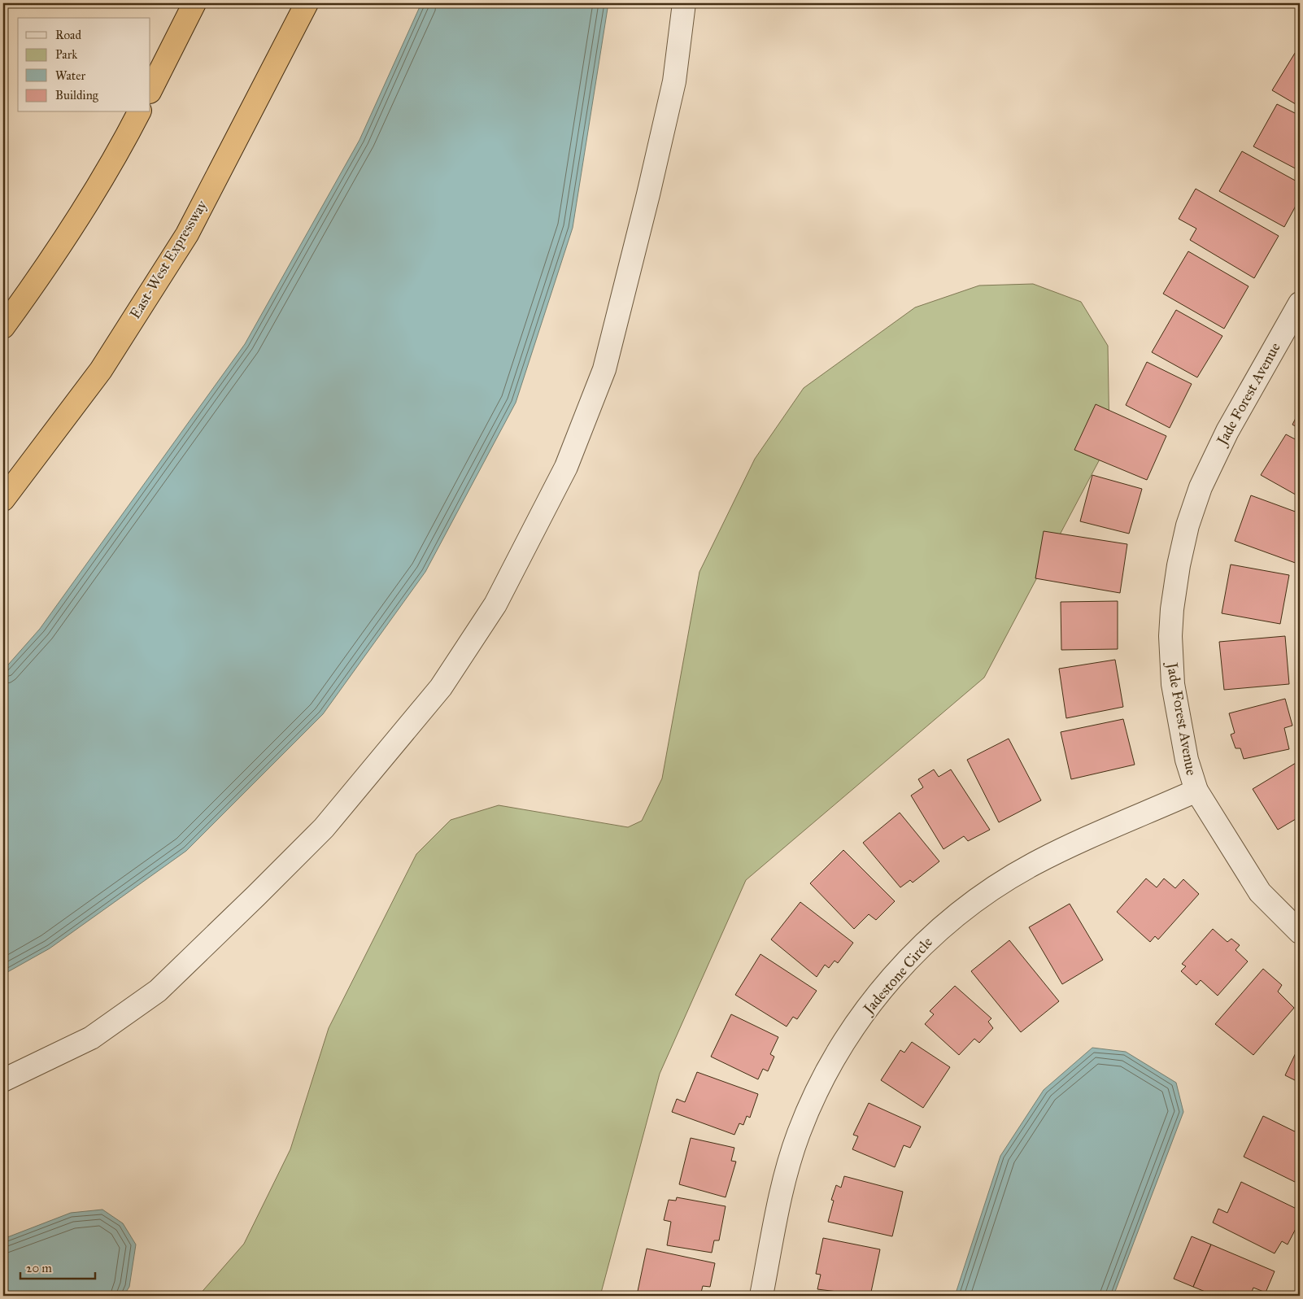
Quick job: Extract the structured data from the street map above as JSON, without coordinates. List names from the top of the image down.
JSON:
{
  "streets": {
    "highway": ["East-West Expressway"],
    "street": ["Jade Forest Avenue", "Jadestone Circle"]
  },
  "crossings": [
    ["Jade Forest Avenue", "Jadestone Circle"]
  ],
  "legend": [
    "Road",
    "Park",
    "Water",
    "Building"
  ],
  "scale_bar": "20 m"
}
